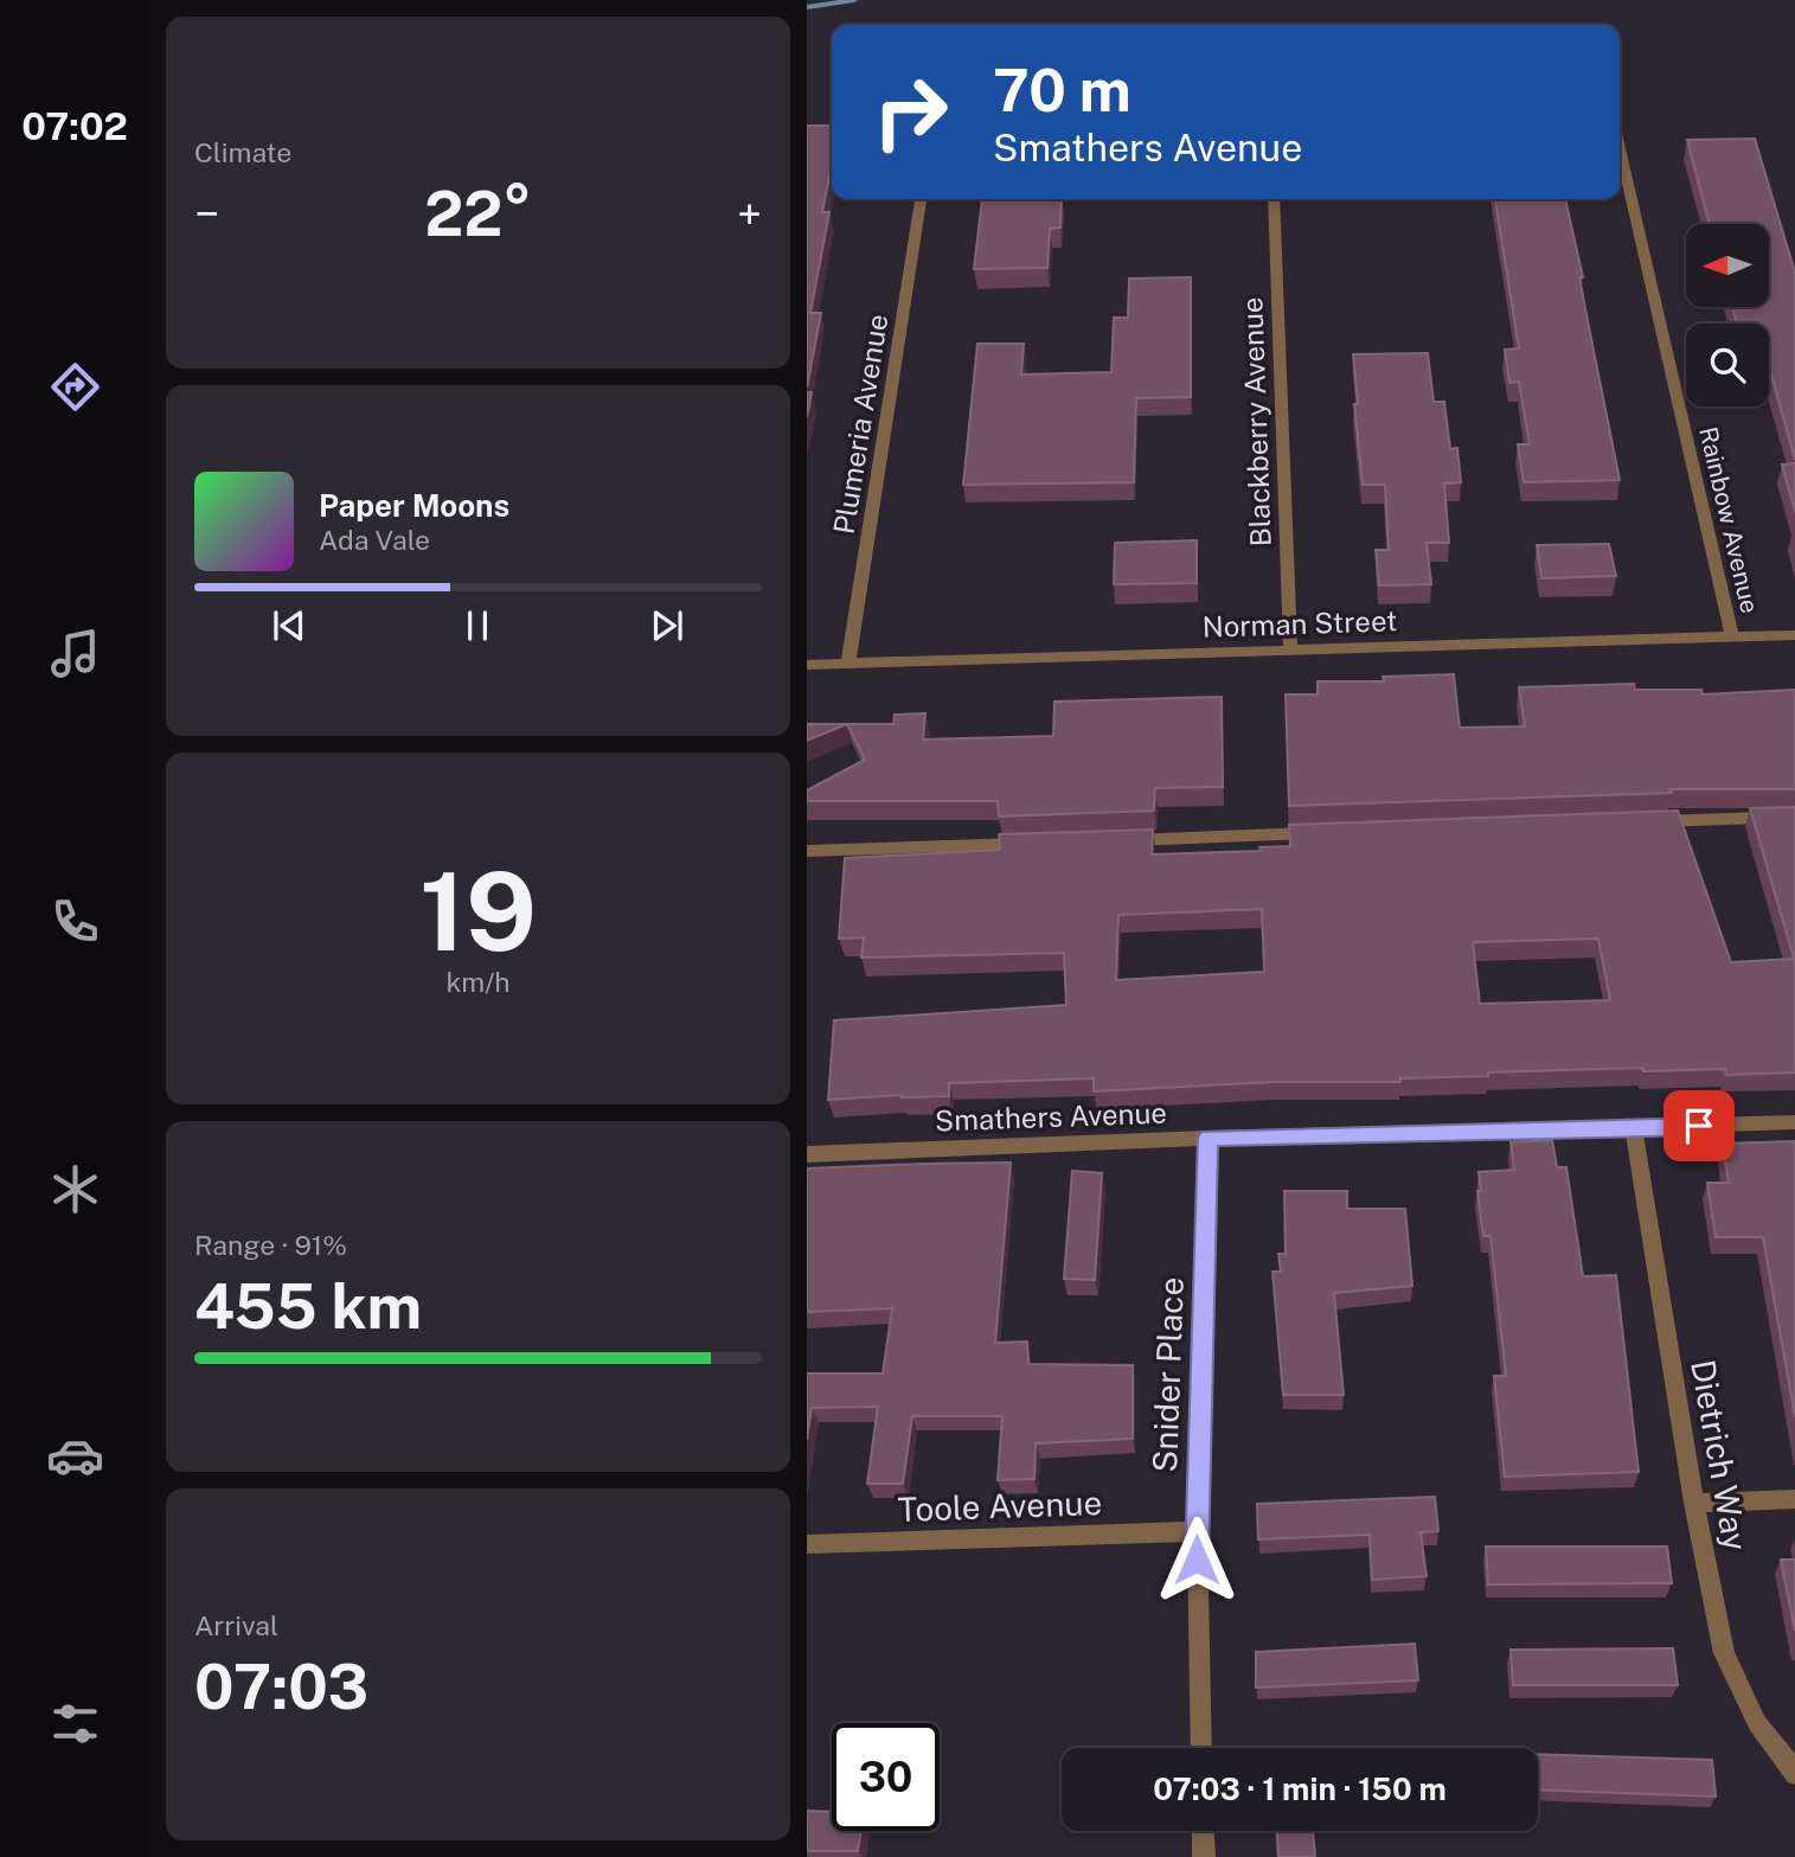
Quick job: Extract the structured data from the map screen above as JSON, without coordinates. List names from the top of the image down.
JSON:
{
  "streets": {
    "street": [
      "Blackberry Avenue",
      "Plumeria Avenue",
      "Rainbow Avenue",
      "Norman Street",
      "Smathers Avenue",
      "Snider Place",
      "Dietrich Way",
      "Toole Avenue"
    ]
  },
  "crossings": [
    ["Blackberry Avenue", "Norman Street"],
    ["Plumeria Avenue", "Norman Street"],
    ["Rainbow Avenue", "Norman Street"],
    ["Smathers Avenue", "Snider Place"],
    ["Smathers Avenue", "Dietrich Way"],
    ["Snider Place", "Toole Avenue"]
  ],
  "north": "left",
  "page": {
    "tabs": "07:02",
    "tile": [
      "Climate",
      ["19", "km/h"],
      ["Range · 91%", "455 km"],
      ["Arrival", "07:03"]
    ],
    "turn": ["70 m", "Smathers Avenue"],
    "heat": ["−", "22°", "+"],
    "song": ["Paper Moons", "Ada Vale"],
    "limit": "30",
    "trip": "07:03 · 1 min · 150 m"
  }
}
